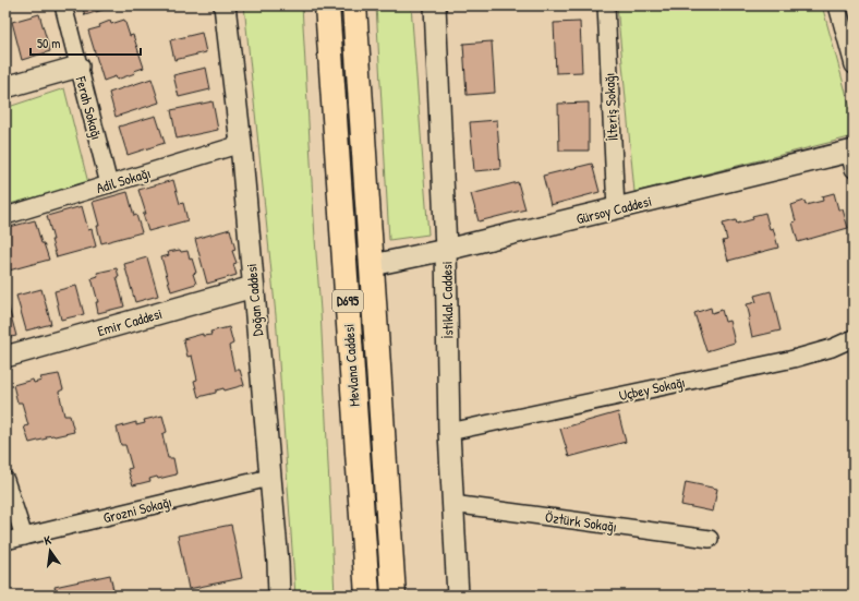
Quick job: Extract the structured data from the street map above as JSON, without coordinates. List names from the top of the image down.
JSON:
{
  "streets": {
    "main road": ["D695", "Mevlana Caddesi"],
    "street": [
      "İlteriş Sokağı",
      "Ferah Sokağı",
      "Adil Sokağı",
      "Gürsoy Caddesi",
      "Doğan Caddesi",
      "İstiklal Caddesi",
      "Emir Caddesi",
      "Uçbey Sokağı",
      "Grozni Sokağı",
      "Öztürk Sokağı"
    ]
  },
  "crossings": [
    ["İlteriş Sokağı", "Gürsoy Caddesi"],
    ["Ferah Sokağı", "Adil Sokağı"],
    ["Adil Sokağı", "Doğan Caddesi"],
    ["Gürsoy Caddesi", "İstiklal Caddesi"],
    ["Gürsoy Caddesi", "Mevlana Caddesi"],
    ["Doğan Caddesi", "Emir Caddesi"],
    ["Doğan Caddesi", "Grozni Sokağı"],
    ["İstiklal Caddesi", "Uçbey Sokağı"],
    ["İstiklal Caddesi", "Öztürk Sokağı"]
  ],
  "scale_bar": "50 m",
  "north": "top"
}
